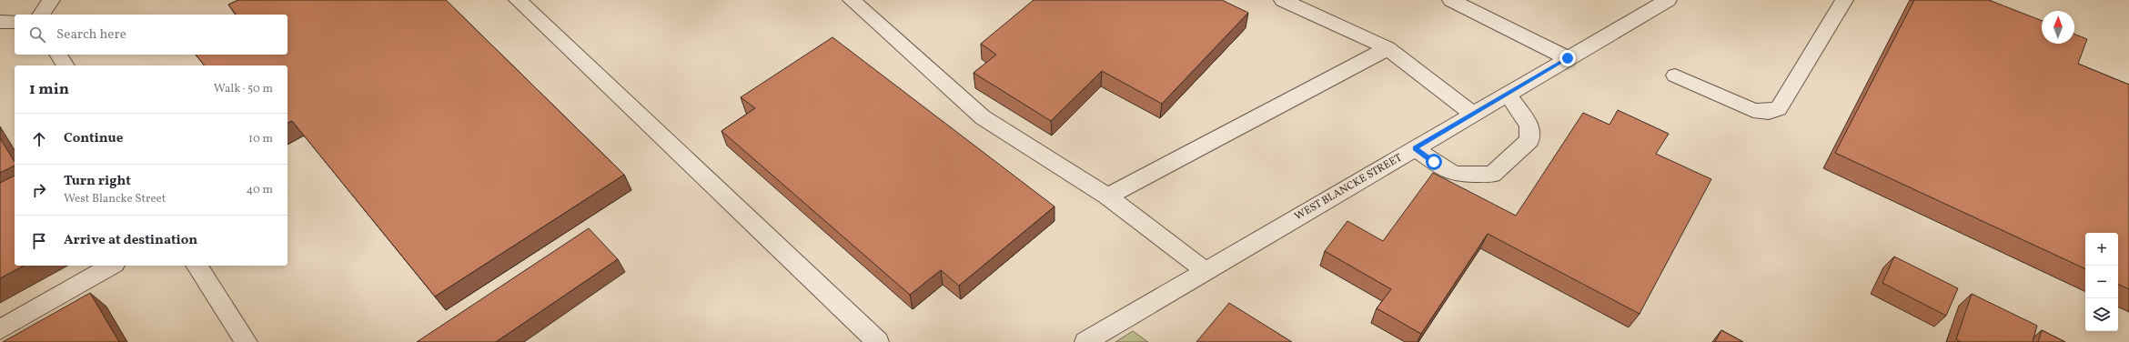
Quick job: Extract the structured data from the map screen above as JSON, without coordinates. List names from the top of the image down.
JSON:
{
  "streets": {
    "street": ["WEST BLANCKE STREET"]
  },
  "north": "top",
  "page": {
    "search": "Search here",
    "heading": ["1 min", "Walk · 50 m"],
    "list": [
      ["Continue", "10 m"],
      ["Turn right", "West Blancke Street", "40 m"],
      "Arrive at destination"
    ],
    "map_buttons": ["+", "−"]
  }
}
